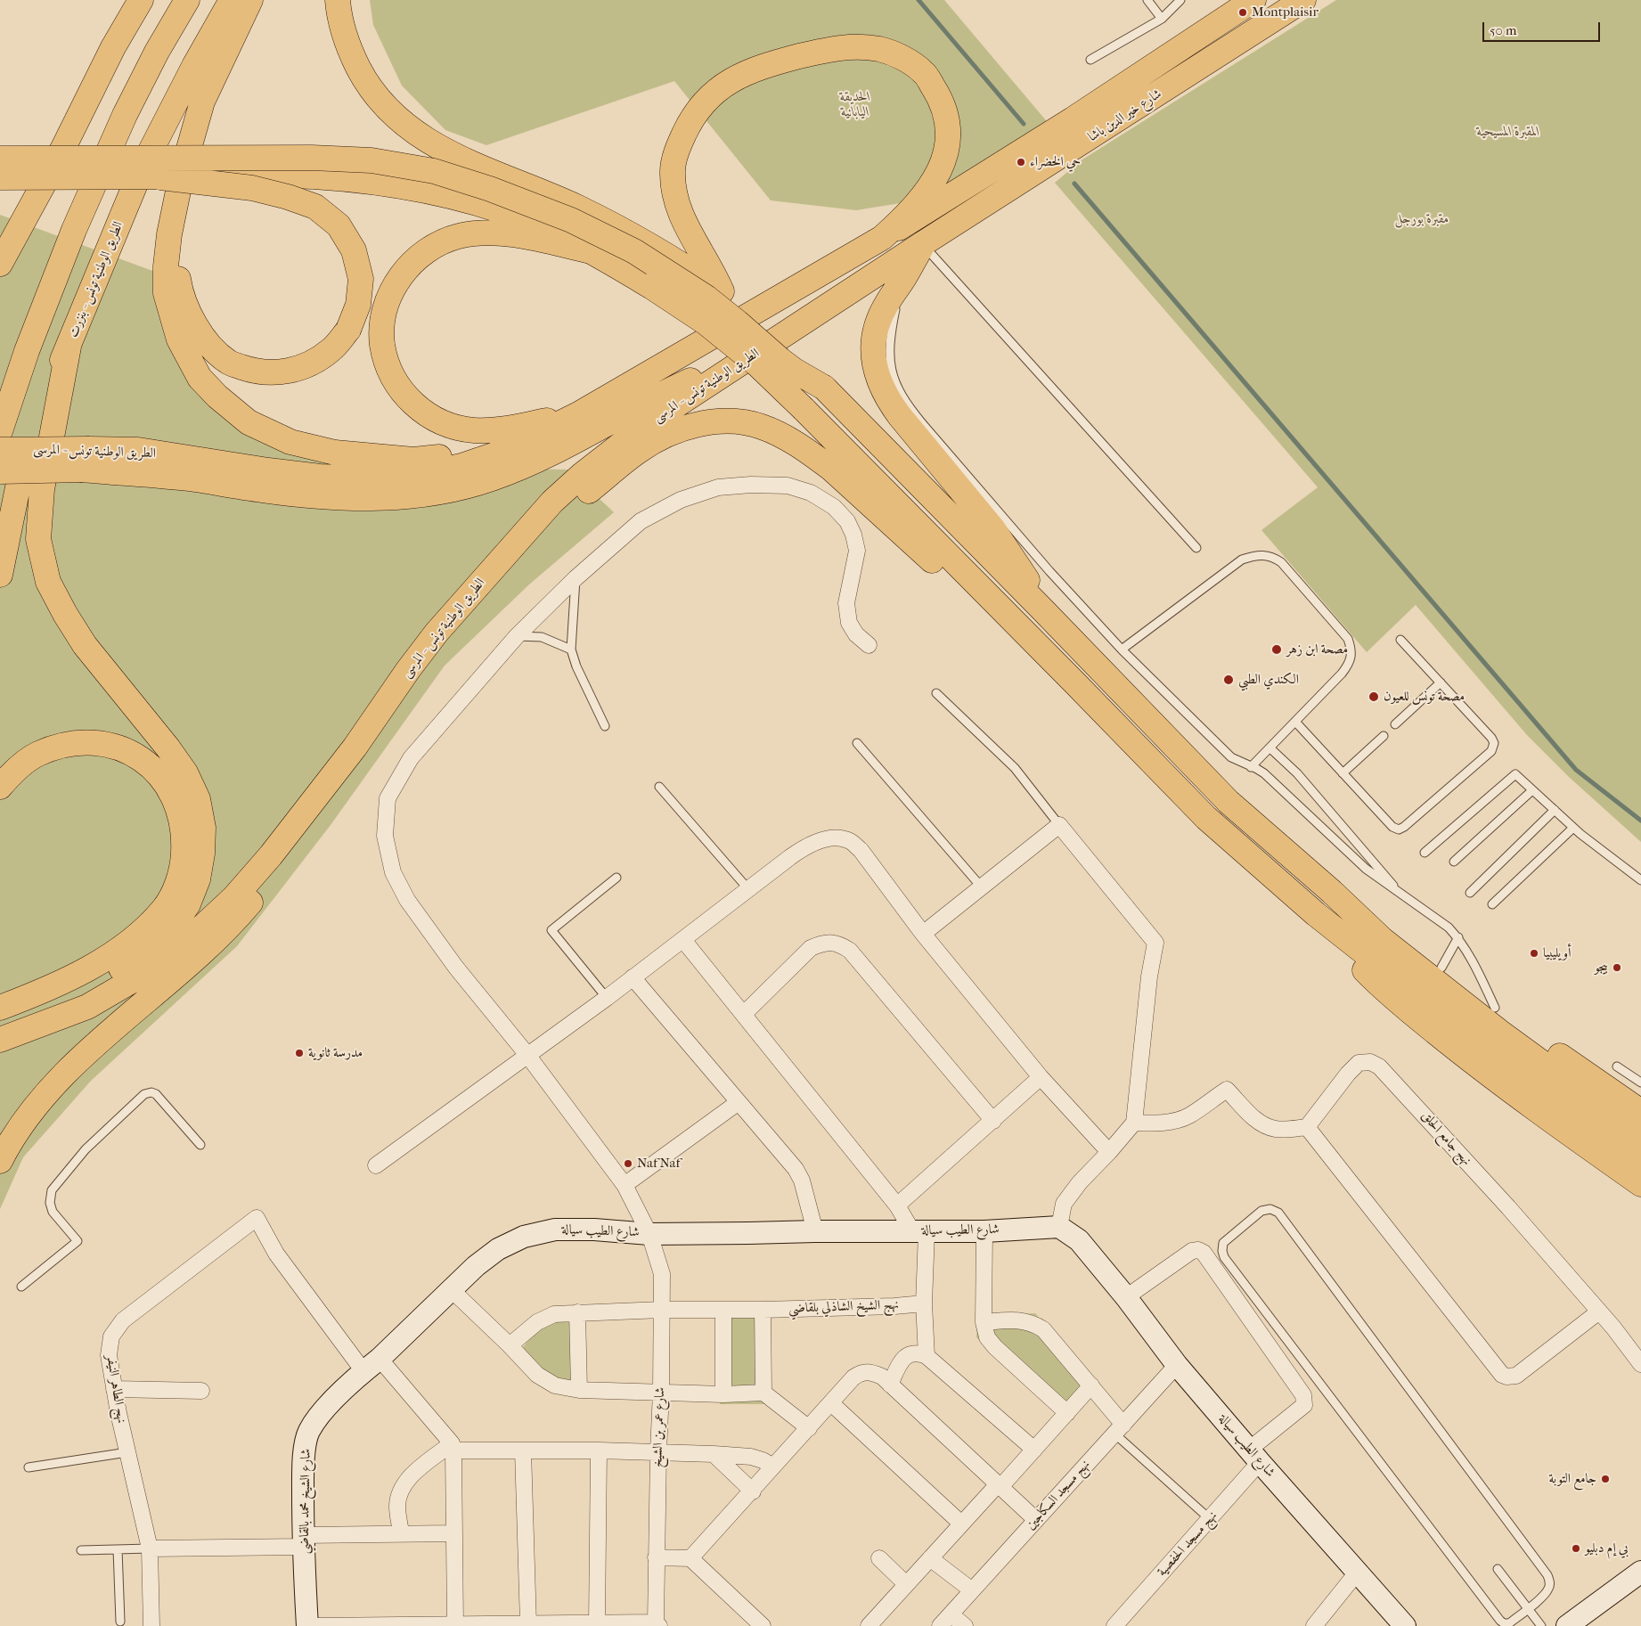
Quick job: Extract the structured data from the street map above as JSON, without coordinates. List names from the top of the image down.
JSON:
{
  "streets": {
    "main road": ["شارع خير الدين باشا", "الطريق الوطنية تونس - بنزرت", "الطريق الوطنية تونس - المرسى"],
    "street": [
      "نهج جامع الحلق",
      "شارع الطيب سيالة",
      "نهج الشيخ الشاذلي بلقاضي",
      "نهج الطاهر النيفر",
      "شارع عمر بن الشيخ",
      "نهج مسجد السكاجين",
      "شارع الشيخ محمد بالقاضي",
      "نهج مسجد الحفصية"
    ]
  },
  "crossings": [
    ["شارع خير الدين باشا", "الطريق الوطنية تونس - المرسى"],
    ["شارع الطيب سيالة", "نهج الطاهر النيفر"],
    ["شارع الطيب سيالة", "شارع عمر بن الشيخ"],
    ["شارع الطيب سيالة", "نهج مسجد السكاجين"],
    ["شارع الطيب سيالة", "شارع الشيخ محمد بالقاضي"],
    ["شارع الطيب سيالة", "نهج مسجد الحفصية"],
    ["نهج الشيخ الشاذلي بلقاضي", "شارع عمر بن الشيخ"],
    ["نهج الطاهر النيفر", "شارع الشيخ محمد بالقاضي"]
  ],
  "parks": ["الحديقة اليابانية", "المقبرة المسيحية", "مقبرة بورجل"],
  "places": [
    "Montplaisir",
    "حي الخضراء",
    "مصحة ابن زهر",
    "الكندي الطبي",
    "مصحة تونس للعيون",
    "أويليبيا",
    "بيجو",
    "مدرسة ثانوية",
    "NafNaf",
    "جامع التوبة",
    "بي إم دبليو"
  ],
  "scale_bar": "50 m"
}
